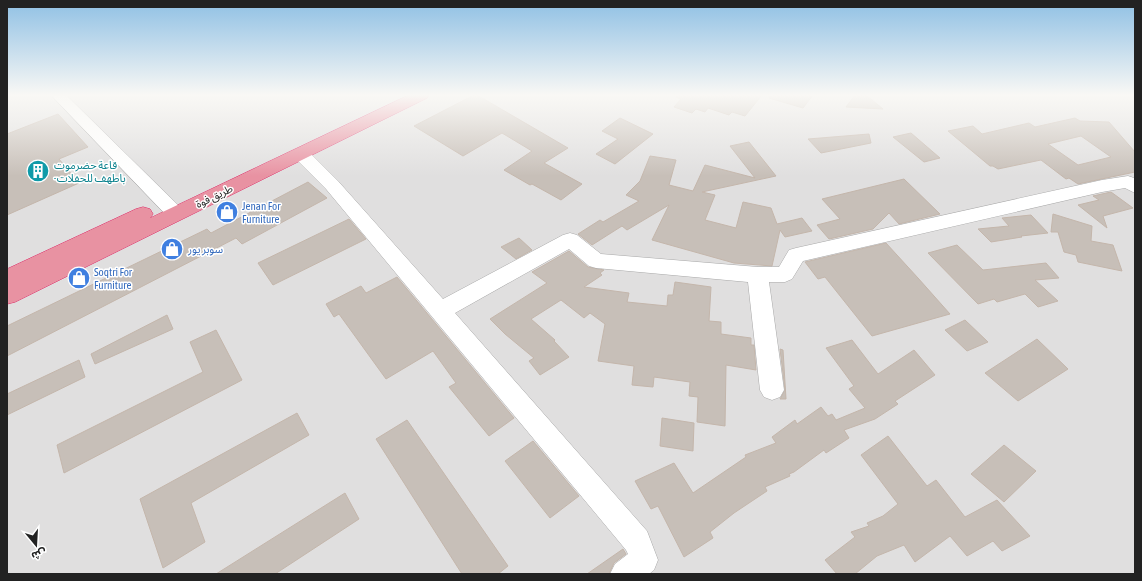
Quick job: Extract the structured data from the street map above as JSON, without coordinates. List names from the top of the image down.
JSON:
{
  "streets": {
    "highway": ["طريق فوة"]
  },
  "places": {
    "building": ["قاعة حضرموت -باطهف للحفلات"],
    "shop": ["Jenan For Furniture", "سوبر يور", "Soqtri For Furniture"]
  },
  "north": "bottom"
}
